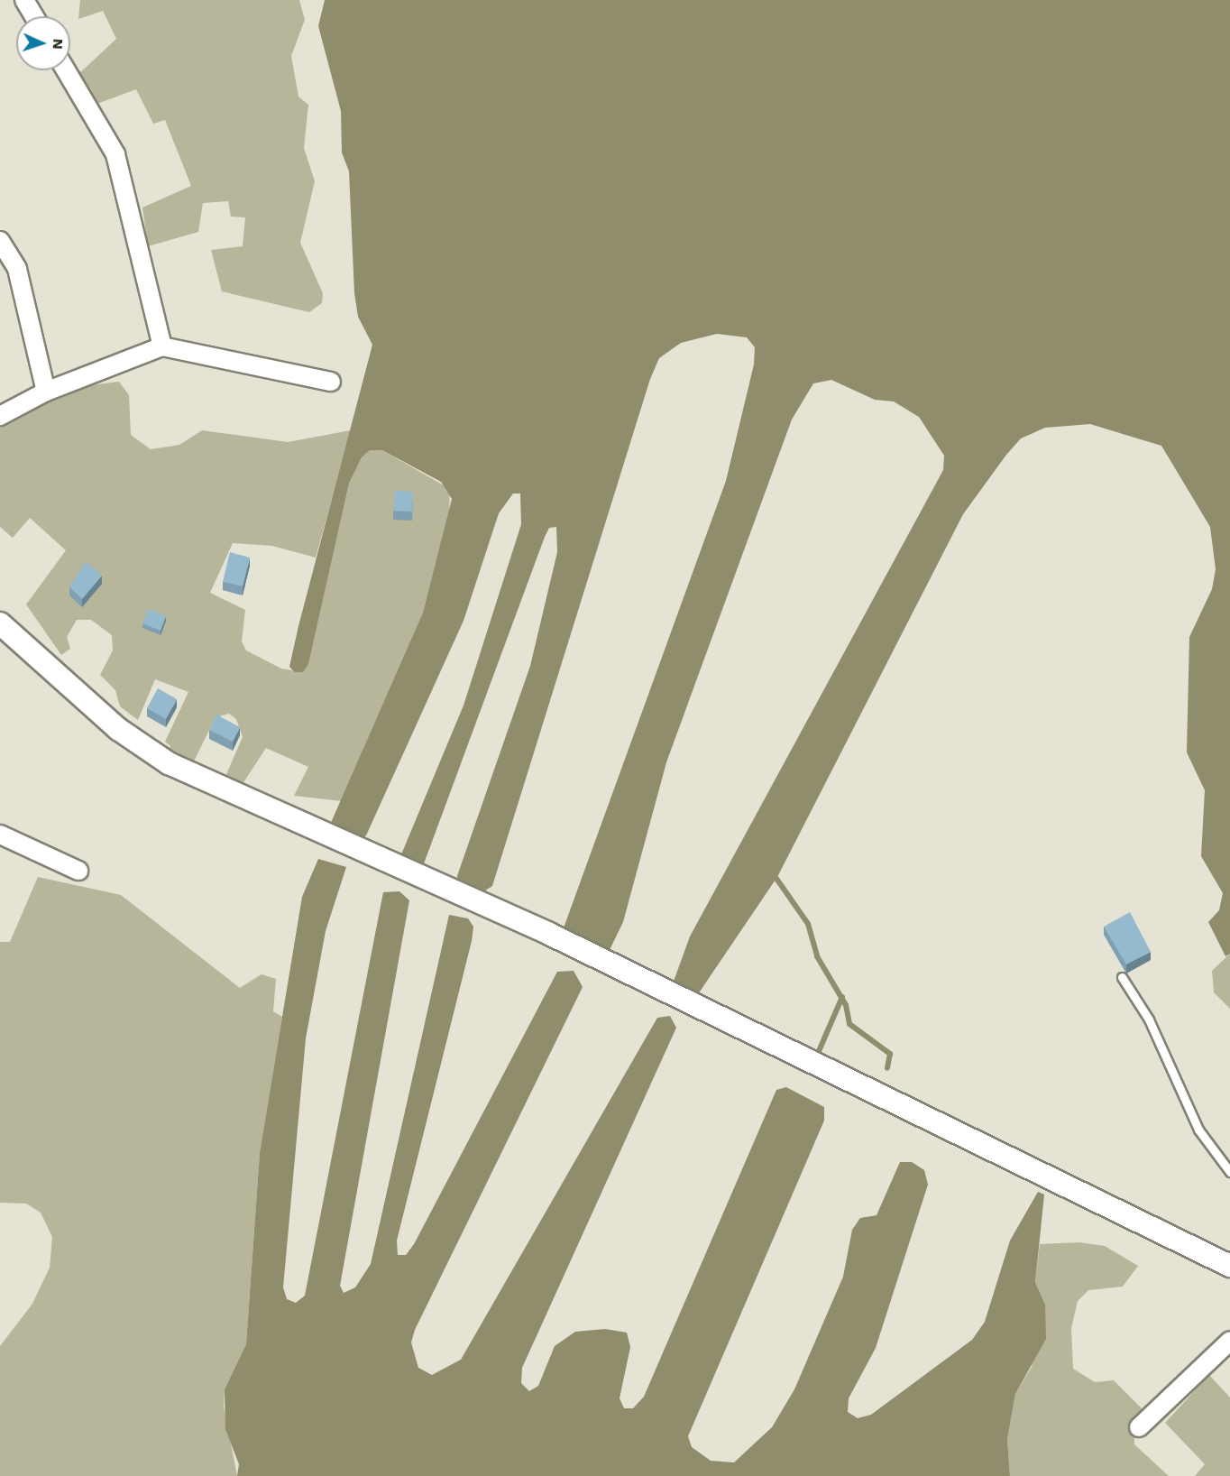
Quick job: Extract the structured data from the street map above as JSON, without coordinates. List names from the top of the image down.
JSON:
{
  "north": "right"
}
